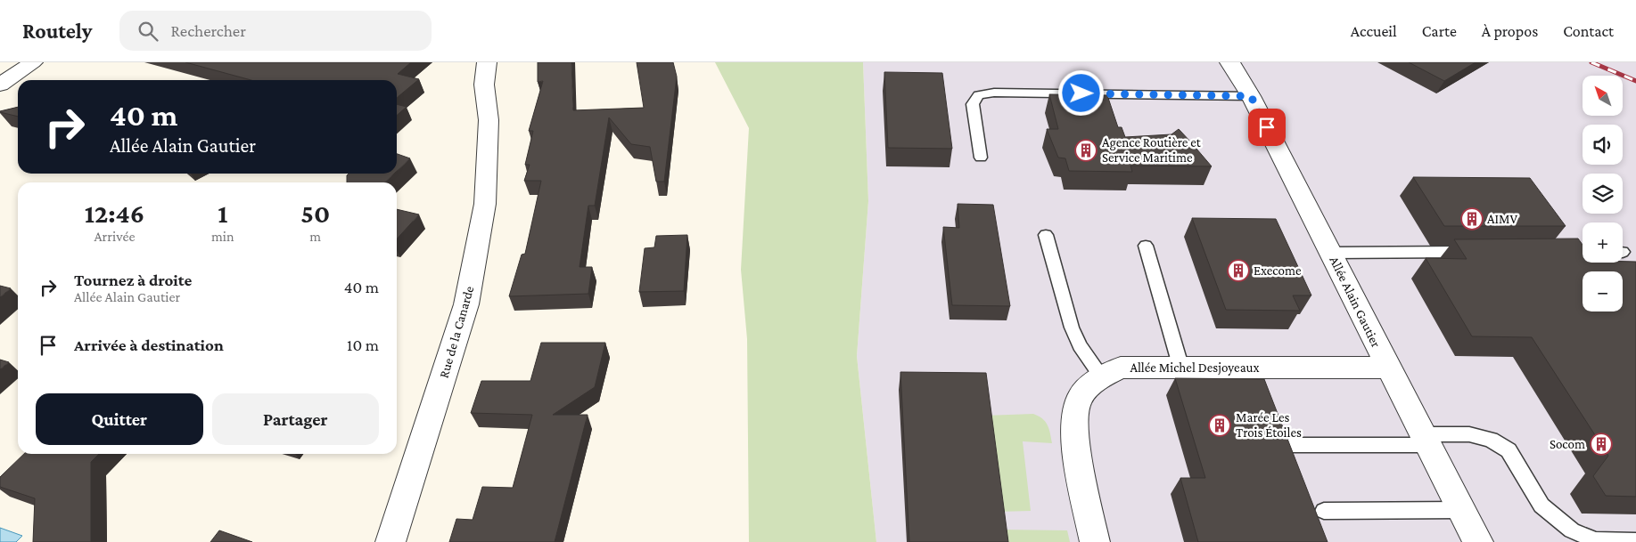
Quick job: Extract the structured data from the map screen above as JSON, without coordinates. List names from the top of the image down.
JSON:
{
  "streets": {
    "street": ["Allée Alain Gautier", "Rue de la Canarde", "Allée Michel Desjoyeaux"]
  },
  "crossings": [
    ["Allée Alain Gautier", "Allée Michel Desjoyeaux"]
  ],
  "places": {
    "building": [
      "Agence Routière et Service Maritime",
      "AIMV",
      "Execome",
      "Marée Les Trois Étoiles",
      "Socom"
    ]
  },
  "north": "top left",
  "page": {
    "header": "Routely",
    "search": "Rechercher",
    "nav": [
      "Accueil",
      "Carte",
      "À propos",
      "Contact"
    ],
    "map_buttons": ["+", "−"],
    "turn": ["40 m", "Allée Alain Gautier"],
    "eta": [
      "12:46",
      "Arrivée",
      "1",
      "min",
      "50",
      "m"
    ],
    "list": [
      {
        "name": "Tournez à droite",
        "note": "Allée Alain Gautier",
        "value": "40 m"
      },
      {
        "name": "Arrivée à destination",
        "value": "10 m"
      }
    ],
    "buttons": ["Quitter", "Partager"]
  }
}
